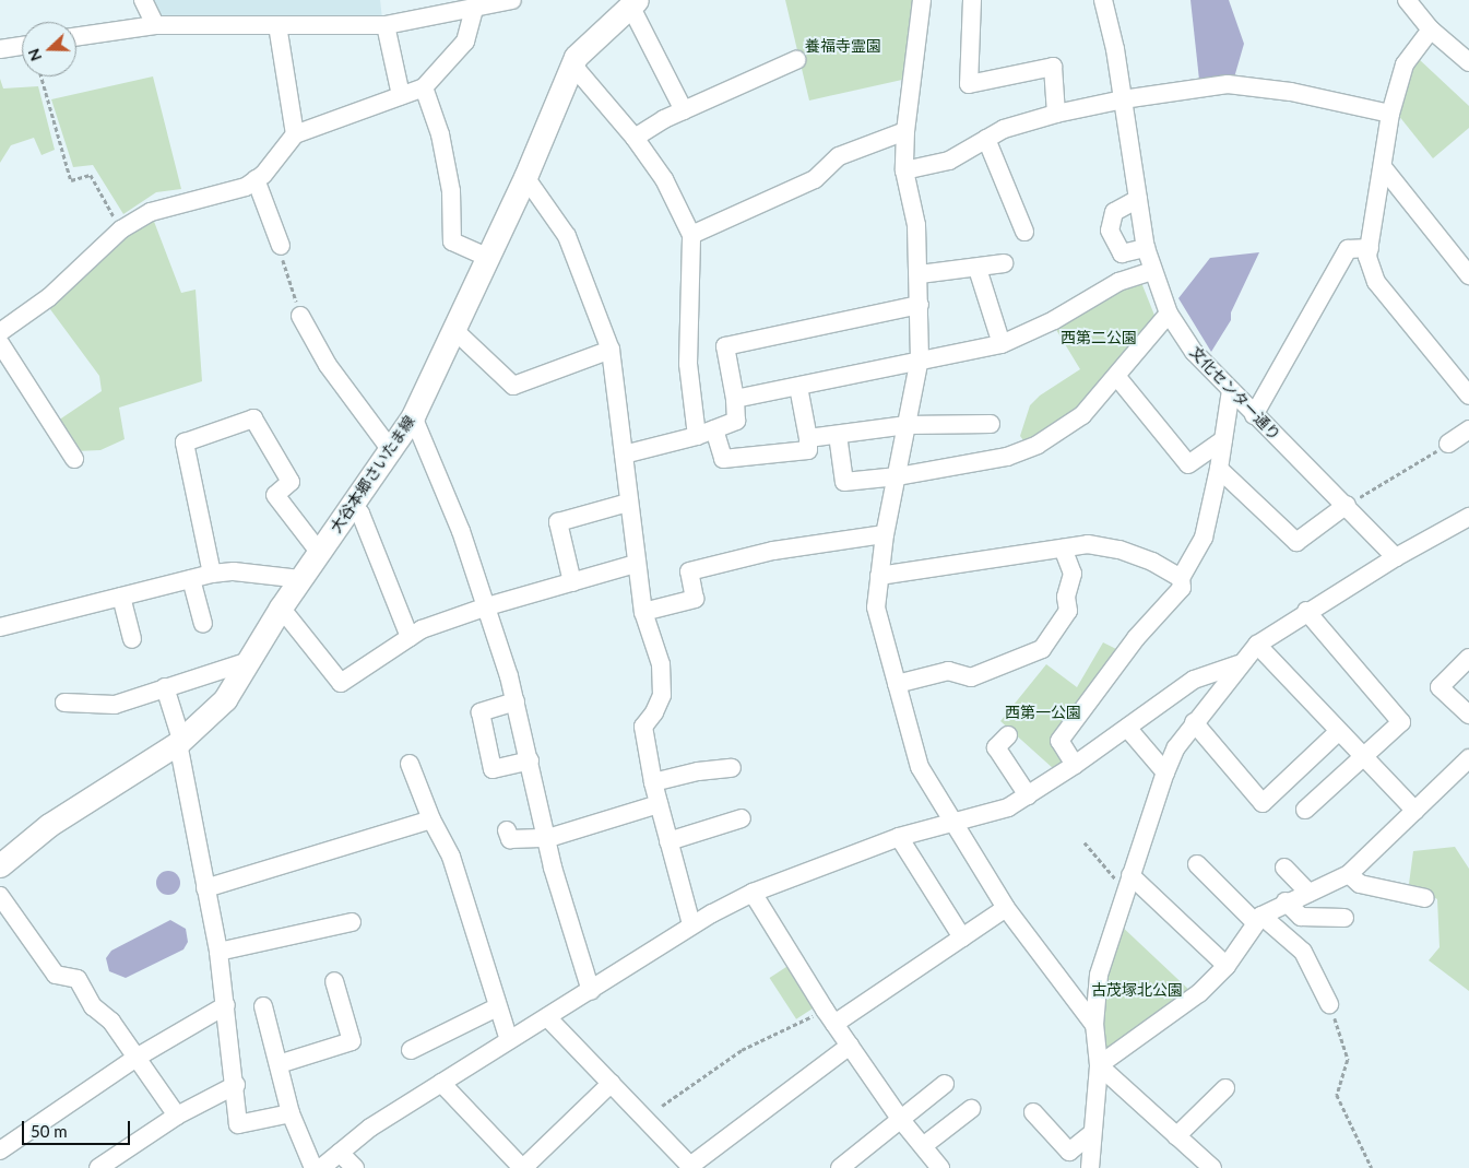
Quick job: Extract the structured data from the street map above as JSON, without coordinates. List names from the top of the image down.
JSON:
{
  "streets": {
    "main road": ["大谷本郷さいたま線"],
    "street": ["文化センター通り"]
  },
  "parks": [
    "養福寺霊園",
    "西第二公園",
    "西第一公園",
    "古茂塚北公園"
  ],
  "scale_bar": "50 m",
  "north": "left"
}
